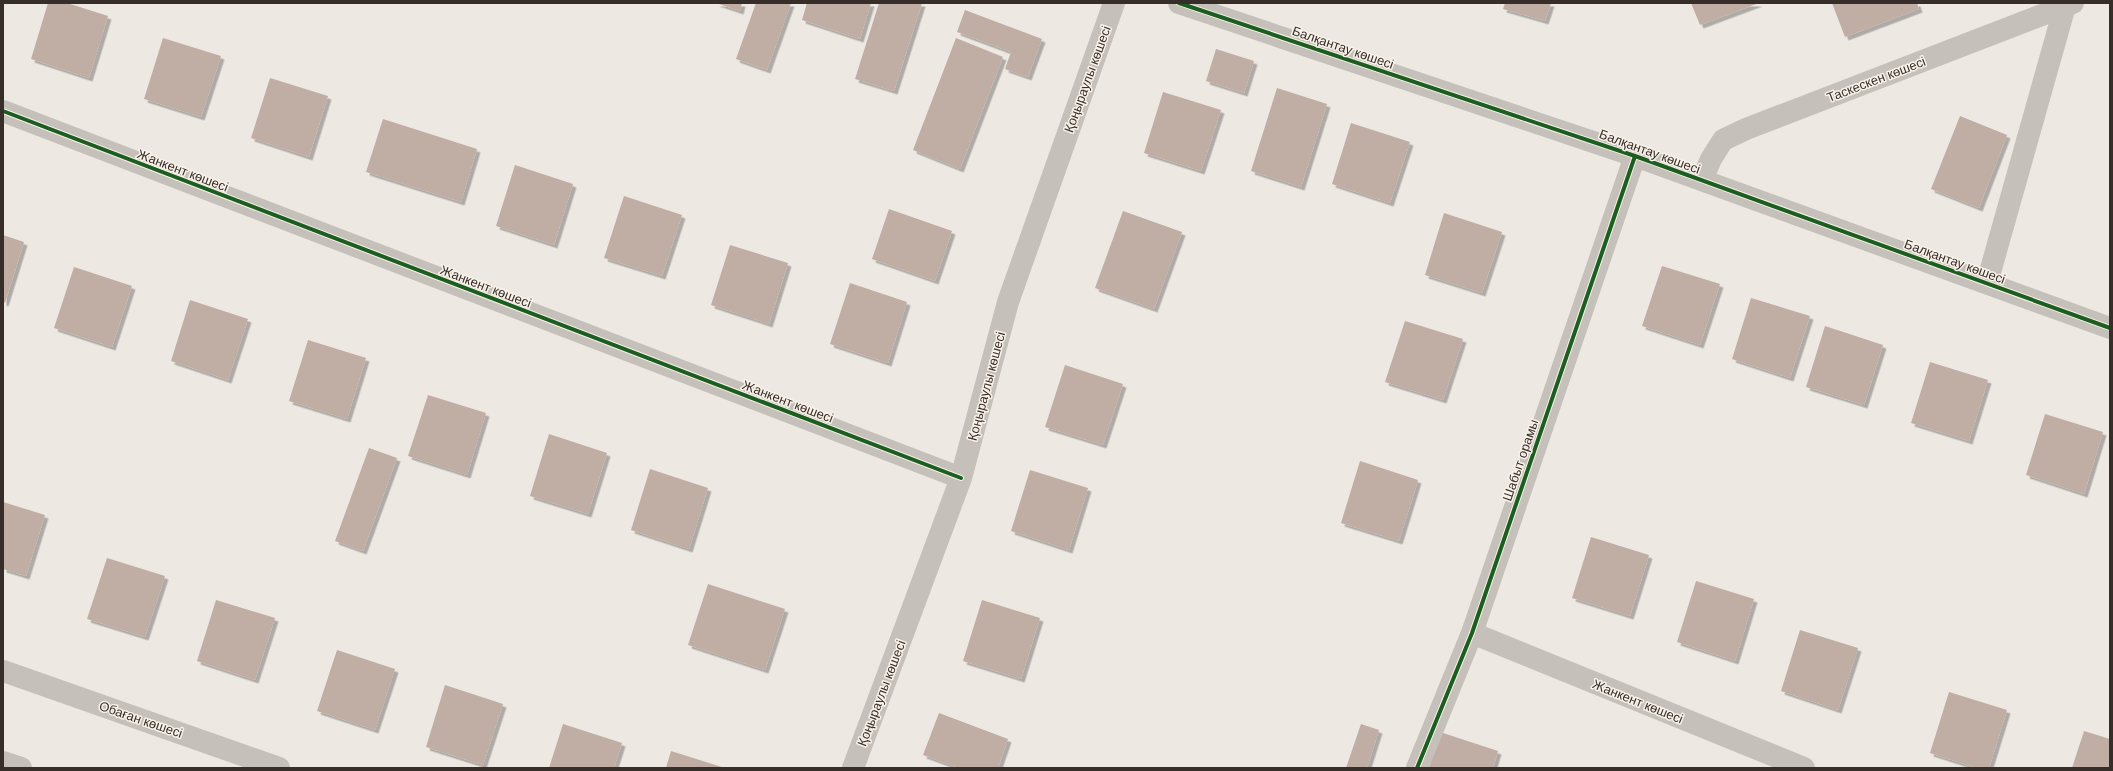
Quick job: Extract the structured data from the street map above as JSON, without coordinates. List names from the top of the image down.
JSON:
{
  "streets": {
    "street": [
      "Балқантау көшесі",
      "Қоңыраулы көшесі",
      "Таскескен көшесі",
      "Жанкент көшесі",
      "Шабыт орамы",
      "Обаған көшесі"
    ]
  },
  "crossings": [
    ["Балқантау көшесі", "Таскескен көшесі"],
    ["Балқантау көшесі", "Шабыт орамы"],
    ["Қоңыраулы көшесі", "Жанкент көшесі"],
    ["Жанкент көшесі", "Шабыт орамы"]
  ]
}
